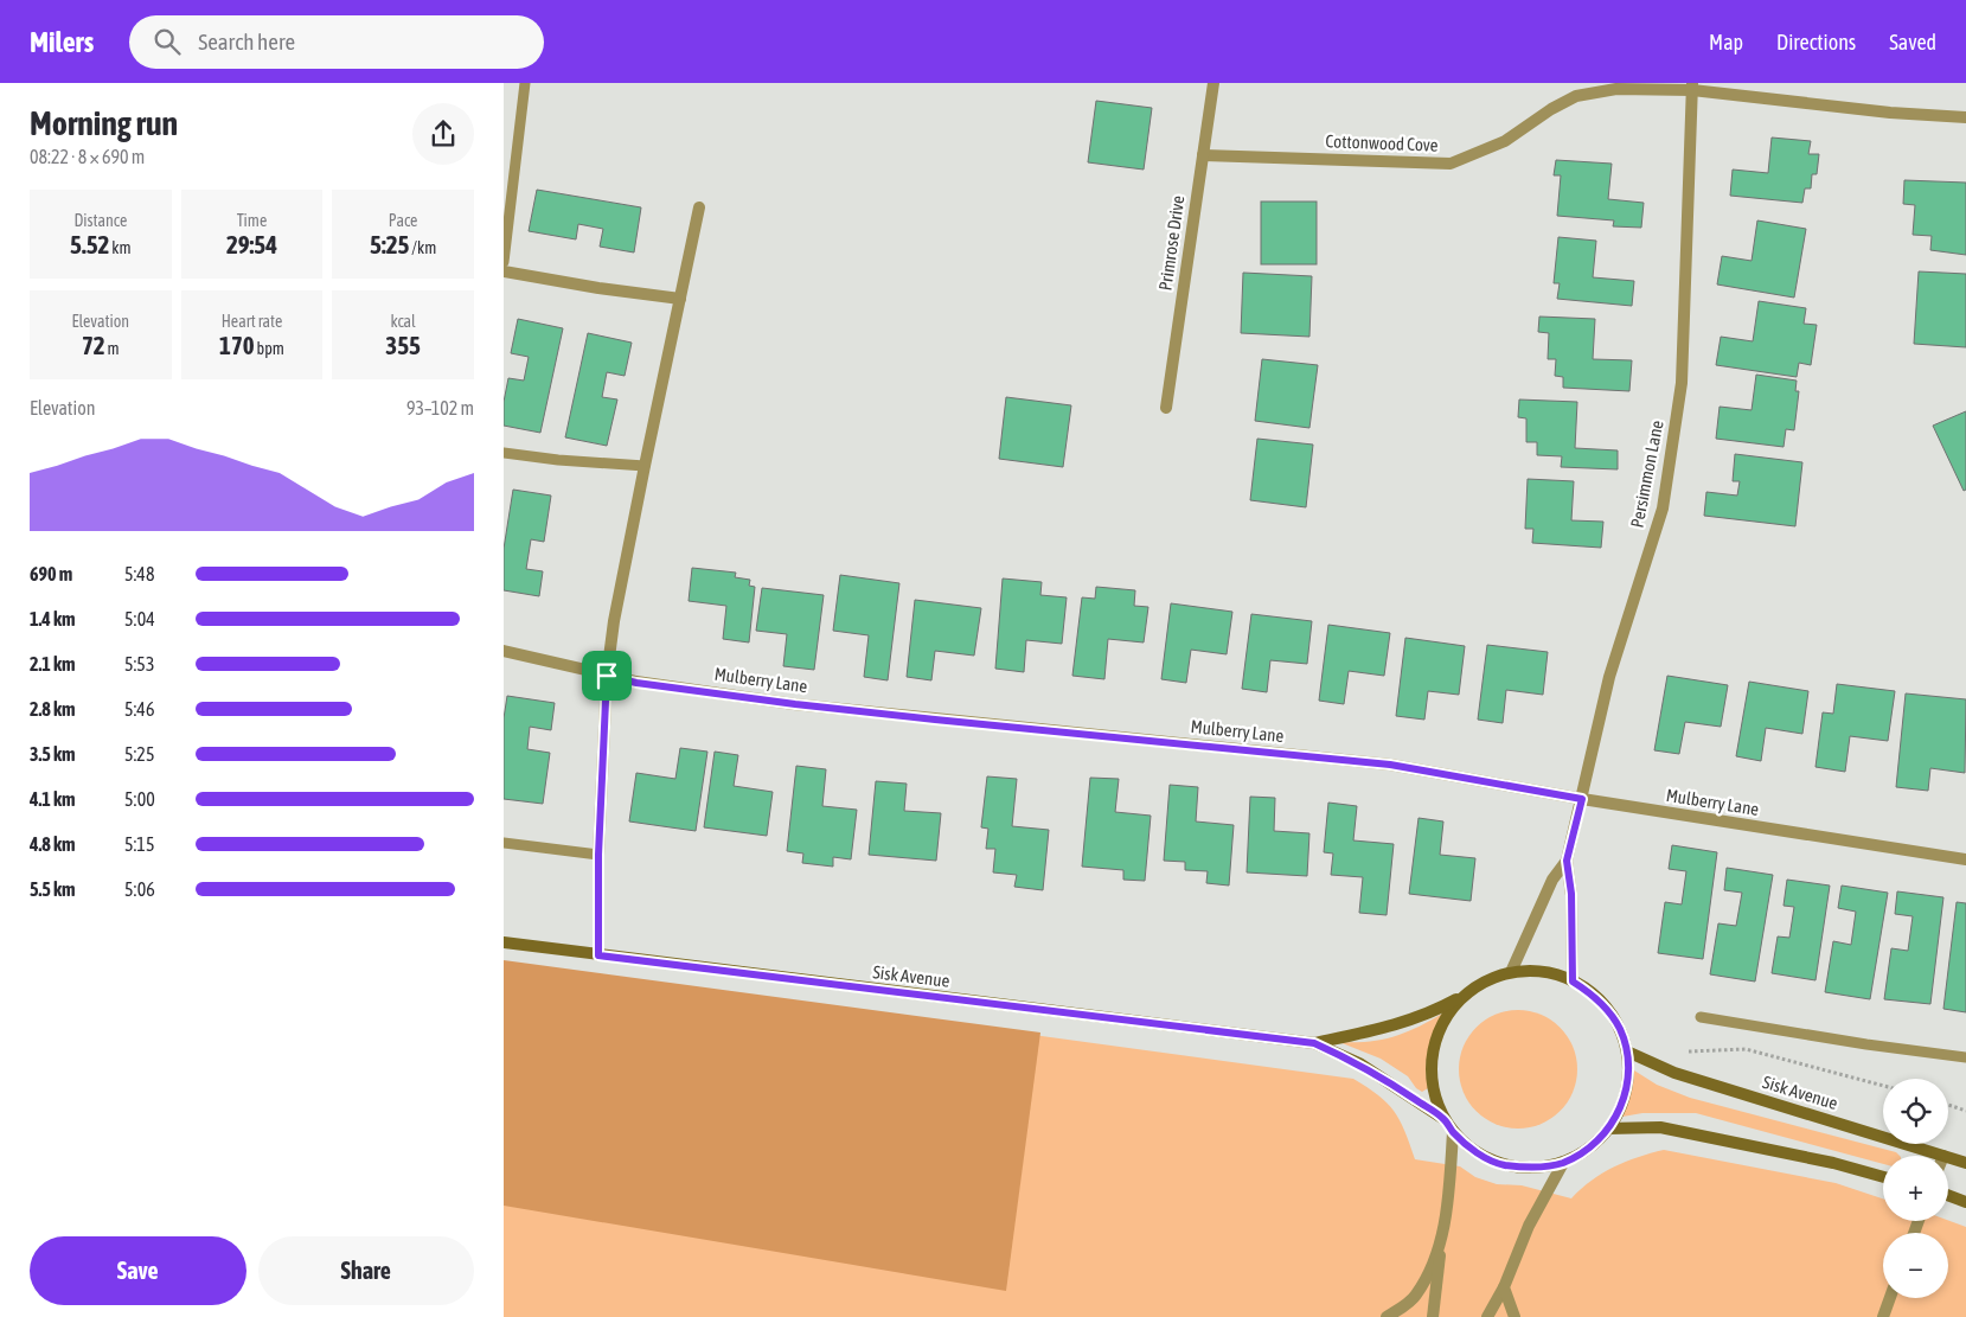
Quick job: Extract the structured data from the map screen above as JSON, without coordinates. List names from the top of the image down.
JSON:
{
  "streets": {
    "street": [
      "Cottonwood Cove",
      "Primrose Drive",
      "Persimmon Lane",
      "Mulberry Lane",
      "Sisk Avenue"
    ]
  },
  "crossings": [
    ["Cottonwood Cove", "Primrose Drive"],
    ["Cottonwood Cove", "Persimmon Lane"],
    ["Persimmon Lane", "Mulberry Lane"],
    ["Persimmon Lane", "Sisk Avenue"]
  ],
  "page": {
    "header": "Milers",
    "search": "Search here",
    "nav": ["Map", "Directions", "Saved"],
    "heading": ["Morning run", "08:22 · 8 × 690 m"],
    "stats": [
      ["Distance", "5.52 km"],
      ["Time", "29:54"],
      ["Pace", "5:25 /km"],
      ["Elevation", "72 m"],
      ["Heart rate", "170 bpm"],
      ["kcal", "355"]
    ],
    "chart": ["Elevation", "93–102 m"],
    "list": [
      {
        "name": "690 m",
        "note": "5:48"
      },
      {
        "name": "1.4 km",
        "note": "5:04"
      },
      {
        "name": "2.1 km",
        "note": "5:53"
      },
      {
        "name": "2.8 km",
        "note": "5:46"
      },
      {
        "name": "3.5 km",
        "note": "5:25"
      },
      {
        "name": "4.1 km",
        "note": "5:00"
      },
      {
        "name": "4.8 km",
        "note": "5:15"
      },
      {
        "name": "5.5 km",
        "note": "5:06"
      }
    ],
    "map_buttons": ["+", "−"],
    "buttons": ["Save", "Share"]
  }
}
